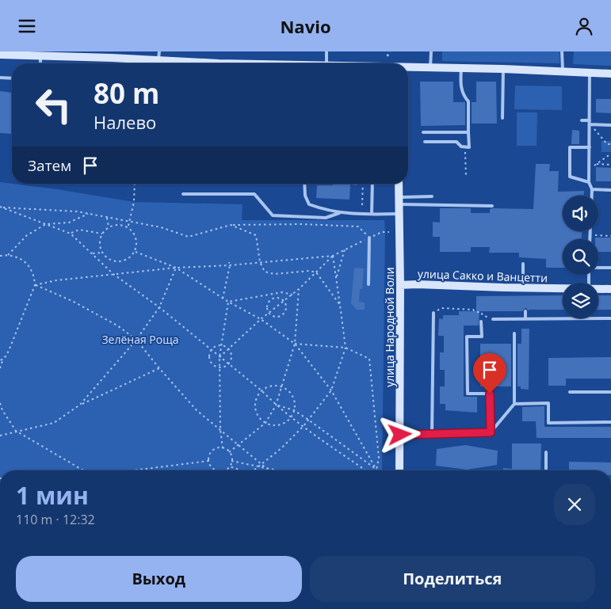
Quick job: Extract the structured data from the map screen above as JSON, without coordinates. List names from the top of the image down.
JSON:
{
  "streets": {
    "street": ["улица Сакко и Ванцетти", "улица Народной Воли"]
  },
  "crossings": [
    ["улица Сакко и Ванцетти", "улица Народной Воли"]
  ],
  "parks": ["Зелёная Роща"],
  "page": {
    "header": "Navio",
    "turn": ["80 m", "Налево"],
    "then": "Затем",
    "heading": ["1 мин", "110 m · 12:32"],
    "buttons": ["Выход", "Поделиться"]
  }
}
